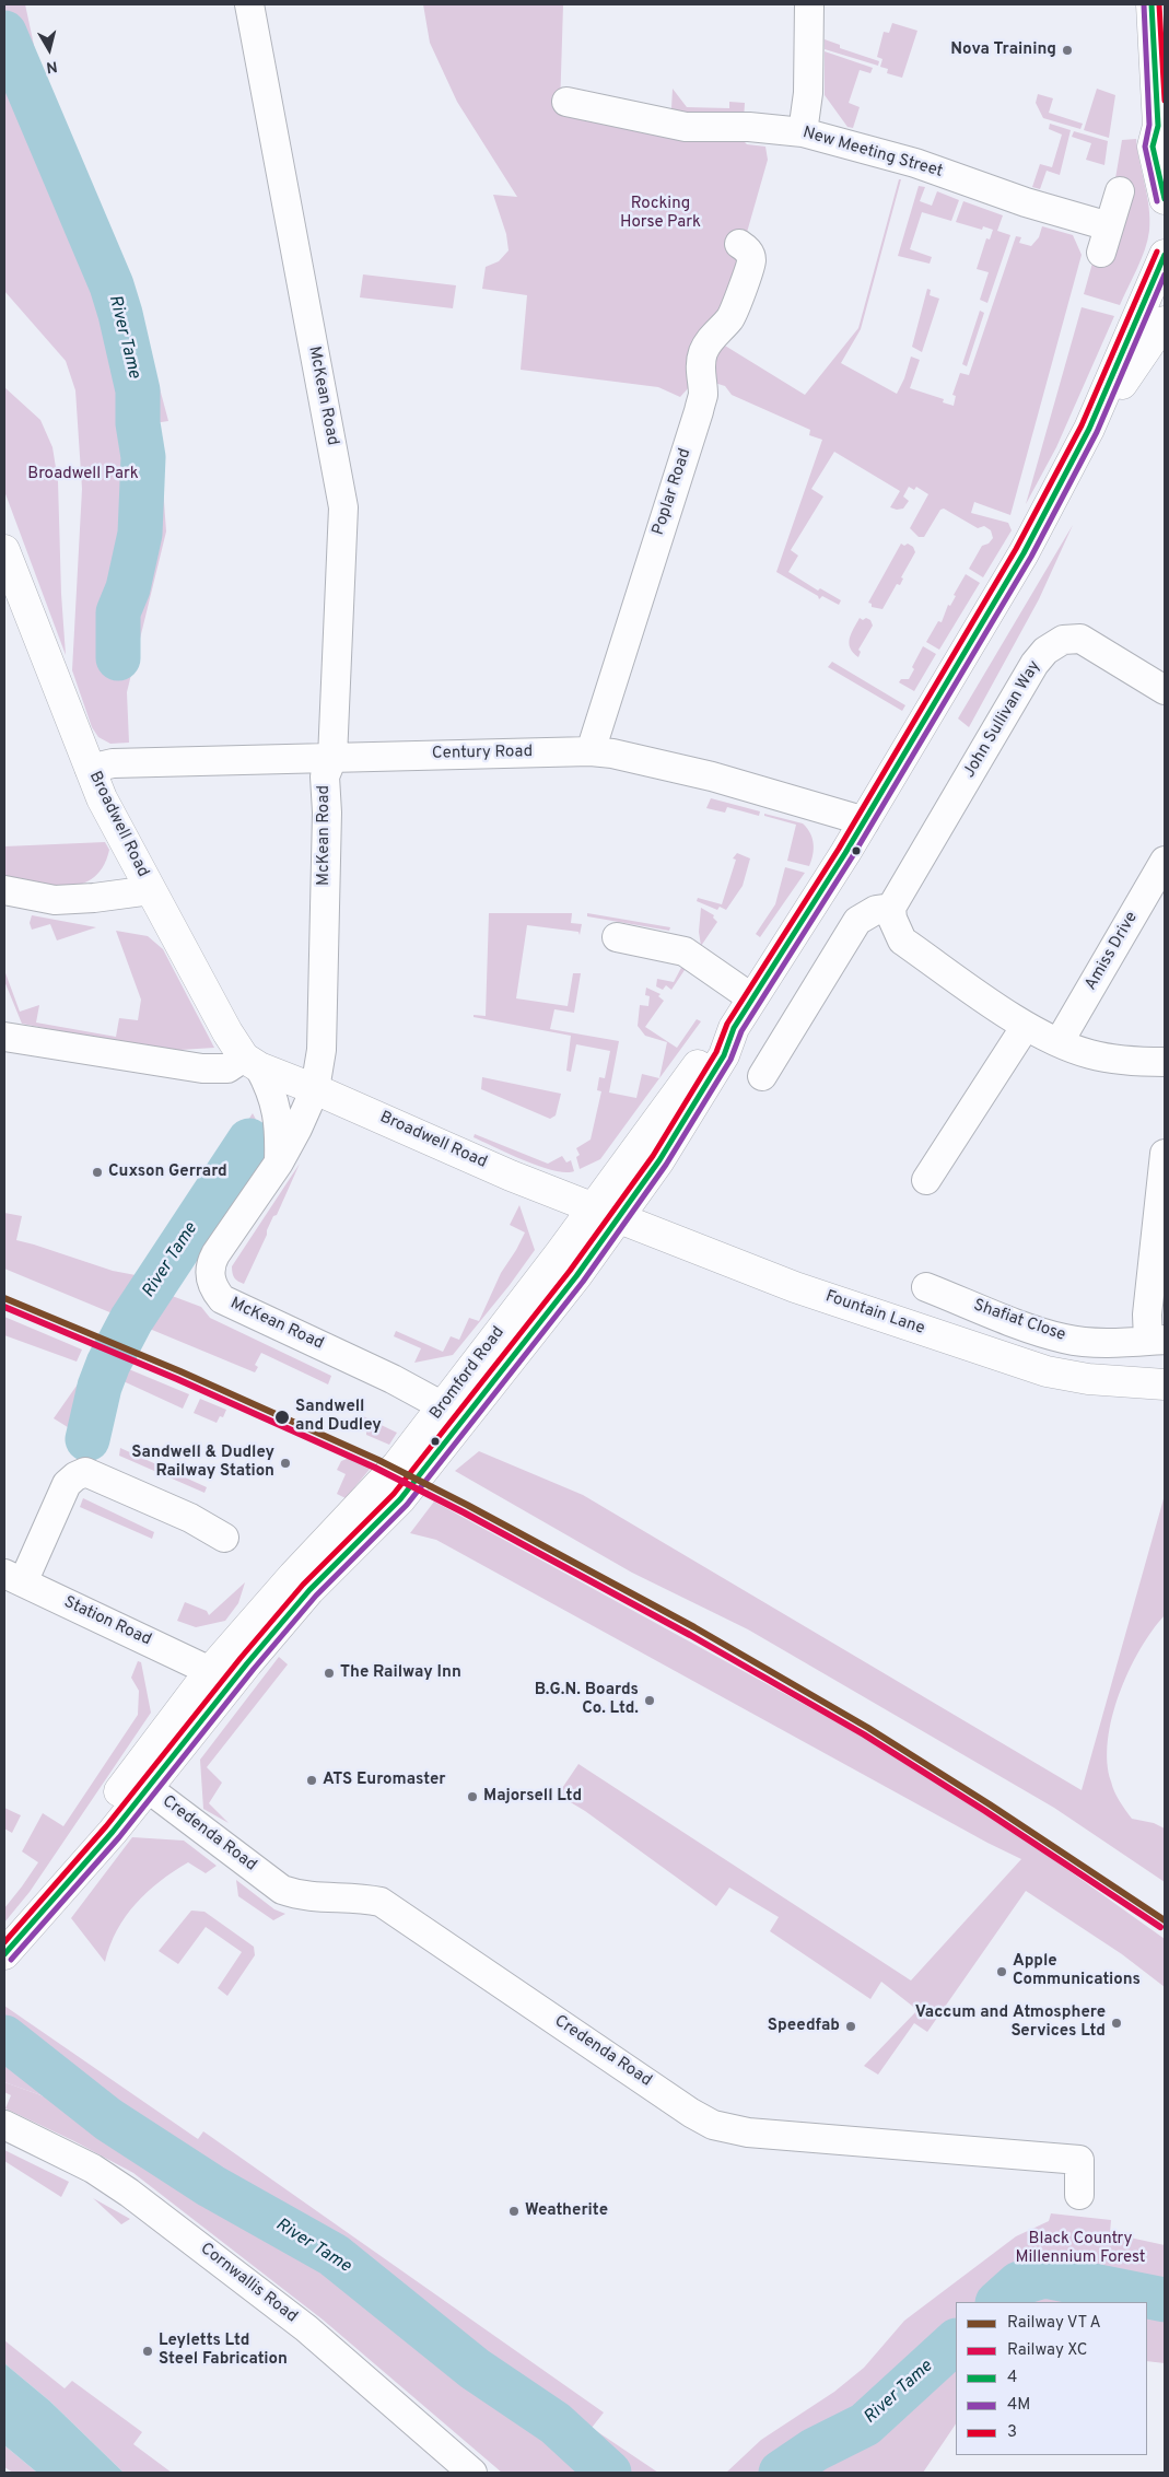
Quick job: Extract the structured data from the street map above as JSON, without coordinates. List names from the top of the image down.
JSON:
{
  "streets": {
    "main road": ["Broadwell Road", "Fountain Lane", "Bromford Road"],
    "street": [
      "New Meeting Street",
      "McKean Road",
      "Poplar Road",
      "John Sullivan Way",
      "Century Road",
      "Amiss Drive",
      "Shafiat Close",
      "Station Road",
      "Credenda Road",
      "Cornwallis Road"
    ]
  },
  "crossings": [
    ["McKean Road", "Century Road"],
    ["McKean Road", "Broadwell Road"],
    ["McKean Road", "Bromford Road"],
    ["Poplar Road", "Century Road"],
    ["Century Road", "Broadwell Road"],
    ["Century Road", "Bromford Road"],
    ["Broadwell Road", "Fountain Lane"],
    ["Broadwell Road", "Bromford Road"],
    ["Fountain Lane", "Bromford Road"],
    ["Bromford Road", "Station Road"],
    ["Bromford Road", "Credenda Road"]
  ],
  "water": ["River Tame"],
  "parks": ["Rocking Horse Park", "Broadwell Park", "Black Country Millennium Forest"],
  "places": [
    "Nova Training",
    "Cuxson Gerrard",
    "Sandwell and Dudley",
    "Sandwell & Dudley Railway Station",
    "The Railway Inn",
    "B.G.N. Boards Co. Ltd.",
    "ATS Euromaster",
    "Majorsell Ltd",
    "Apple Communications",
    "Vaccum and Atmosphere Services Ltd",
    "Speedfab",
    "Weatherite",
    "Leyletts Ltd Steel Fabrication"
  ],
  "lines": [
    "transit line 4",
    "transit line 4M",
    "transit line 3",
    "rail line XC"
  ],
  "legend": [
    "Railway VT A",
    "Railway XC",
    "4",
    "4M",
    "3"
  ],
  "north": "bottom"
}
